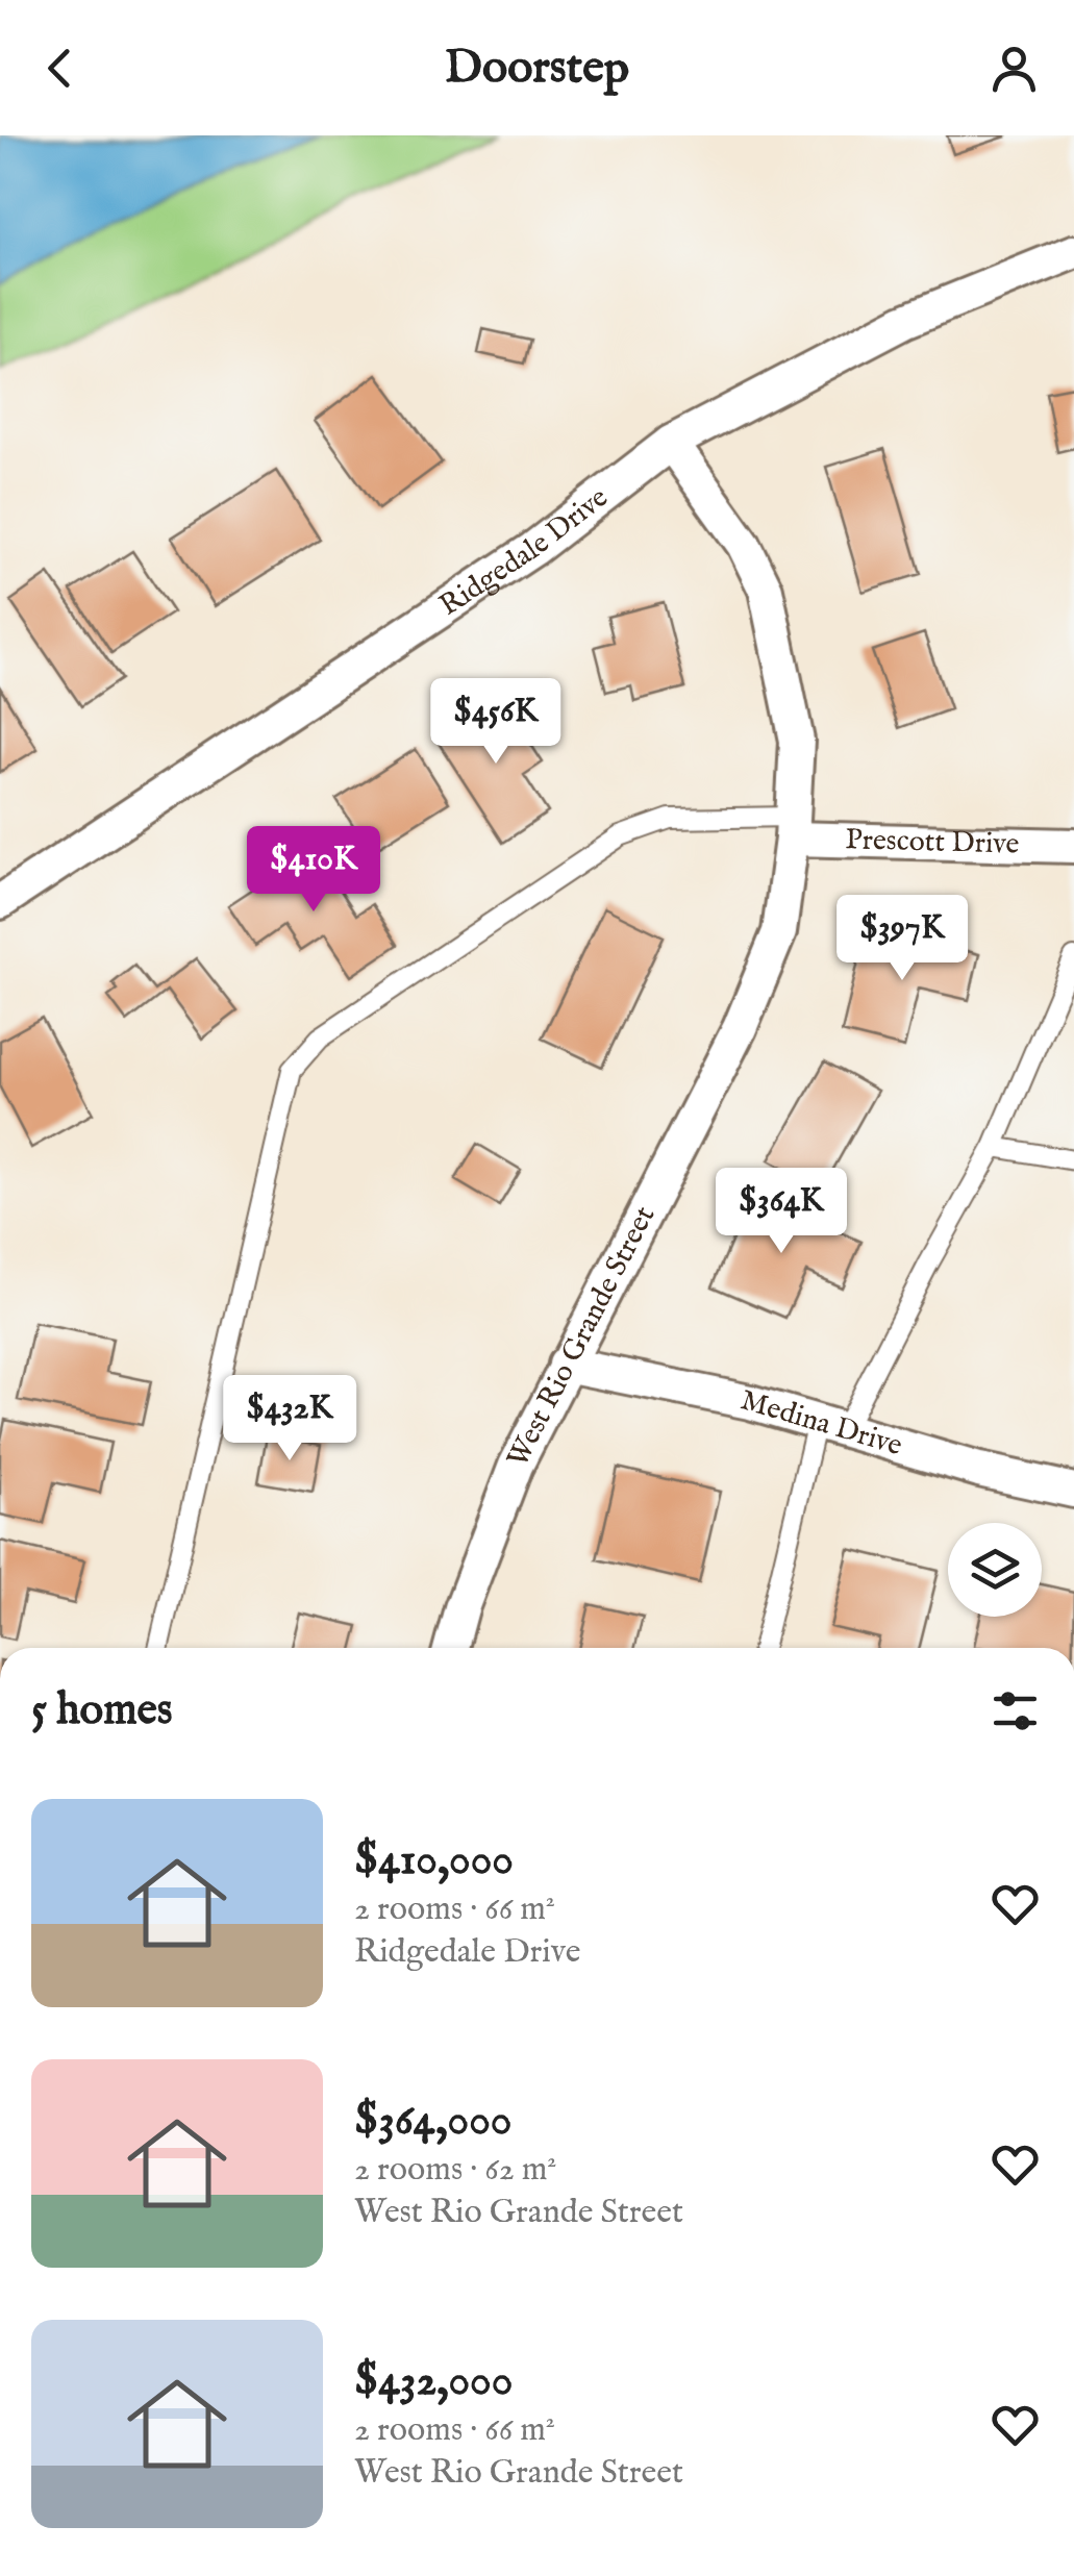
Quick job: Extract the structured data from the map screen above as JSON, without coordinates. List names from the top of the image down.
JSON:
{
  "streets": {
    "street": [
      "Ridgedale Drive",
      "Prescott Drive",
      "West Rio Grande Street",
      "Medina Drive"
    ]
  },
  "crossings": [
    ["Ridgedale Drive", "West Rio Grande Street"],
    ["Prescott Drive", "West Rio Grande Street"],
    ["West Rio Grande Street", "Medina Drive"]
  ],
  "page": {
    "header": "Doorstep",
    "price": [
      "$456K",
      "$410K",
      "$397K",
      "$364K",
      "$432K"
    ],
    "heading": "5 homes",
    "list": [
      {
        "name": "$410,000",
        "note": "2 rooms · 66 m² · Ridgedale Drive"
      },
      {
        "name": "$364,000",
        "note": "2 rooms · 62 m² · West Rio Grande Street"
      },
      {
        "name": "$432,000",
        "note": "2 rooms · 66 m² · West Rio Grande Street"
      }
    ]
  }
}
